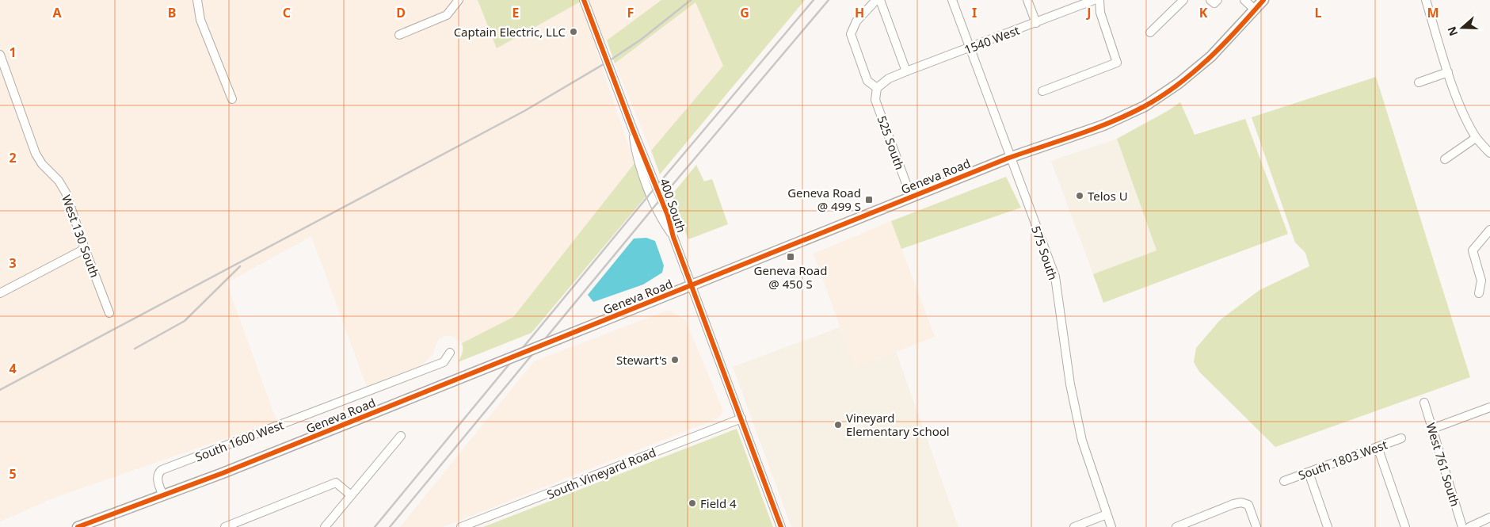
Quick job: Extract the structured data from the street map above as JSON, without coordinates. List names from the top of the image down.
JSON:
{
  "streets": {
    "main road": ["Geneva Road"],
    "street": [
      "1540 West",
      "525 South",
      "400 South",
      "West 130 South",
      "575 South",
      "South 1600 West",
      "South 1803 West",
      "West 761 South",
      "South Vineyard Road"
    ]
  },
  "crossings": [
    ["1540 West", "525 South"],
    ["1540 West", "575 South"],
    ["525 South", "Geneva Road"],
    ["Geneva Road", "400 South"],
    ["Geneva Road", "575 South"],
    ["Geneva Road", "South 1600 West"],
    ["400 South", "South Vineyard Road"]
  ],
  "places": {
    "other": [
      "Captain Electric, LLC",
      "Telos U",
      "Stewart's",
      "Vineyard Elementary School",
      "Field 4"
    ],
    "transit": ["Geneva Road @ 499 S", "Geneva Road @ 450 S"]
  },
  "north": "left",
  "grid": {
    "columns": [
      "A",
      "B",
      "C",
      "D",
      "E",
      "F",
      "G",
      "H",
      "I",
      "J",
      "K",
      "L",
      "M"
    ],
    "rows": [
      "1",
      "2",
      "3",
      "4",
      "5"
    ]
  }
}
